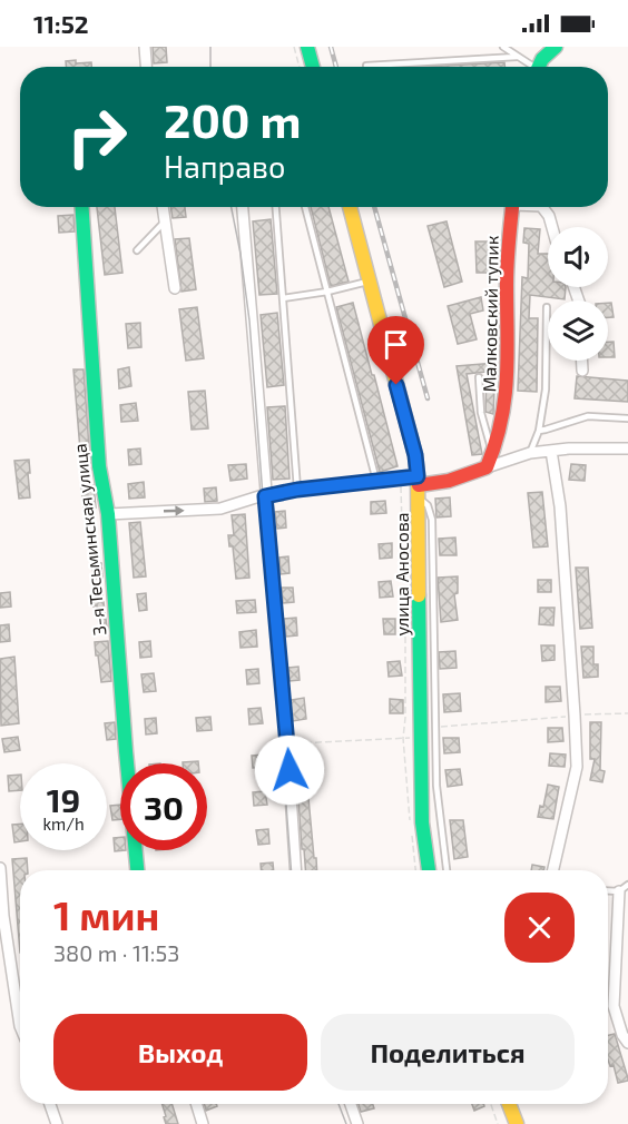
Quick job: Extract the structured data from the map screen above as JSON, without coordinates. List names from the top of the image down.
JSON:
{
  "streets": {
    "street": ["Малковский тупик", "3-я Тесьминская улица", "улица Аносова"]
  },
  "page": {
    "status": "11:52",
    "turn": ["200 m", "Направо"],
    "speed": "19 km/h",
    "limit": "30",
    "heading": ["1 мин", "380 m · 11:53"],
    "buttons": ["Выход", "Поделиться"]
  }
}
